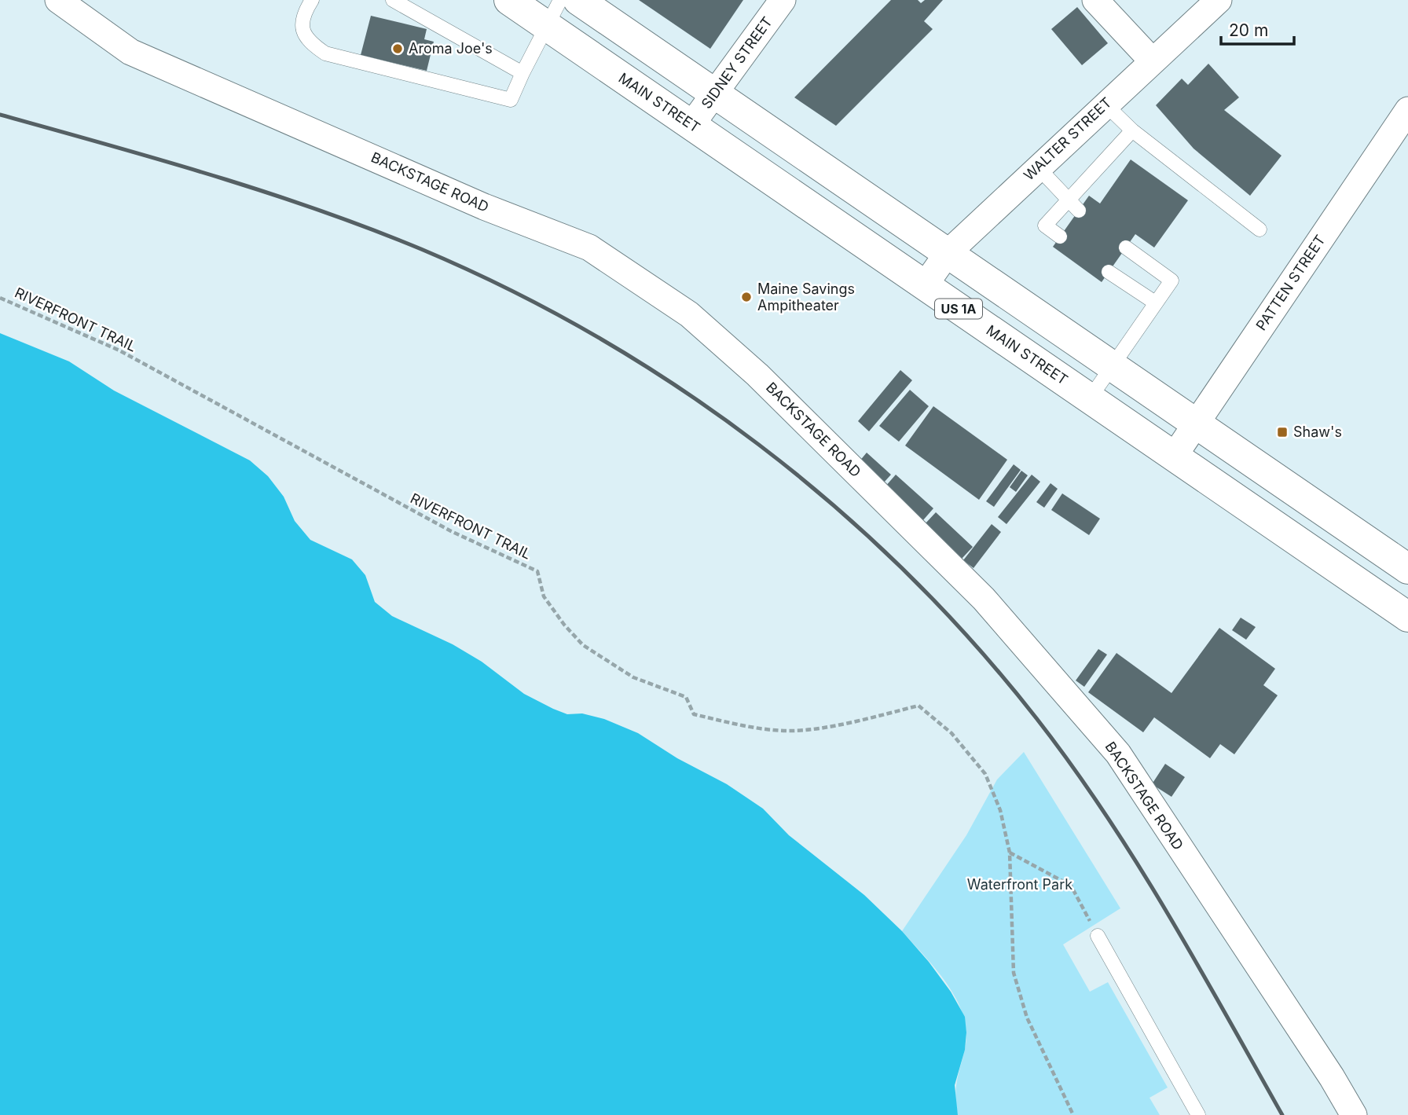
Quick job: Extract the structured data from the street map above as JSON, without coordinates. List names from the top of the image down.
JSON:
{
  "streets": {
    "main road": ["MAIN STREET", "US 1A"],
    "street": [
      "SIDNEY STREET",
      "WALTER STREET",
      "BACKSTAGE ROAD",
      "PATTEN STREET"
    ],
    "path": ["RIVERFRONT TRAIL"]
  },
  "crossings": [
    ["SIDNEY STREET", "MAIN STREET"],
    ["SIDNEY STREET", "US 1A"],
    ["MAIN STREET", "WALTER STREET"],
    ["MAIN STREET", "PATTEN STREET"],
    ["WALTER STREET", "US 1A"],
    ["PATTEN STREET", "US 1A"]
  ],
  "parks": ["Waterfront Park"],
  "places": {
    "other": ["Aroma Joe's", "Maine Savings Ampitheater"],
    "transit": ["Shaw's"]
  },
  "scale_bar": "20 m"
}
